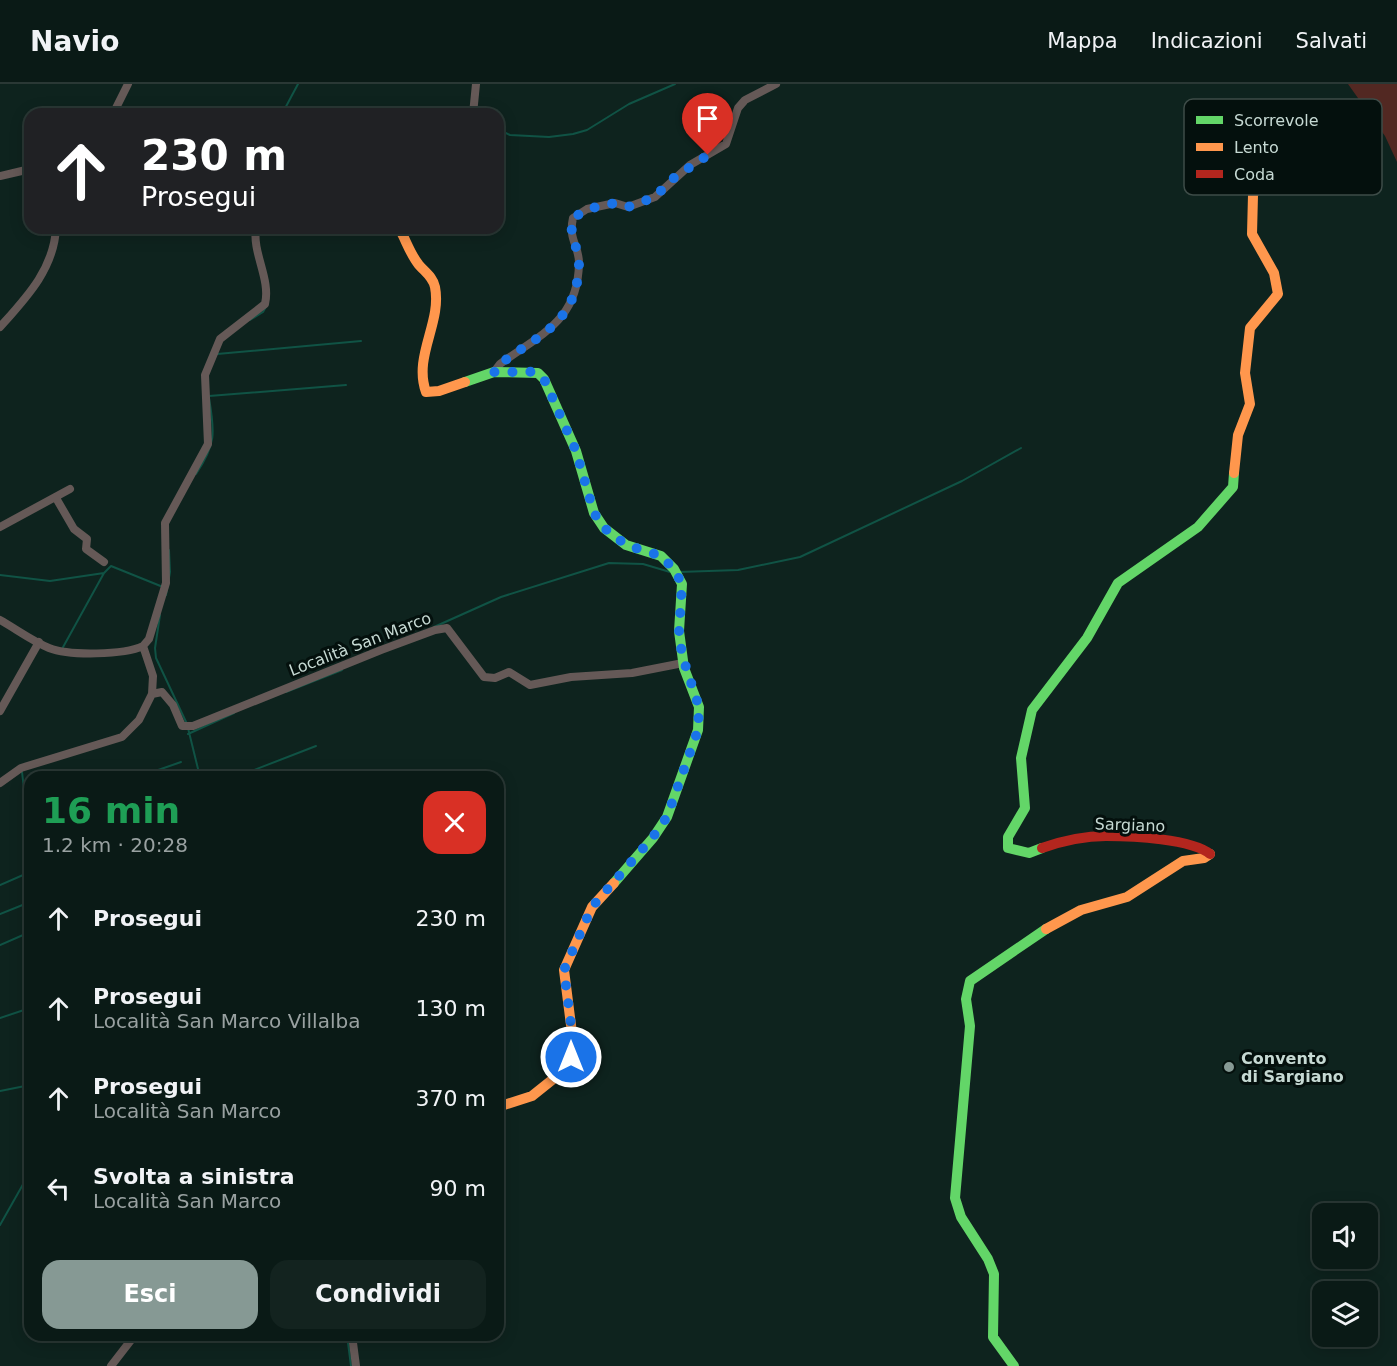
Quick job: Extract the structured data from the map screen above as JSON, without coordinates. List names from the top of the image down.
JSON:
{
  "streets": {
    "street": ["Località San Marco", "Sargiano"]
  },
  "places": ["Convento di Sargiano"],
  "legend": ["Scorrevole", "Lento", "Coda"],
  "page": {
    "header": "Navio",
    "nav": ["Mappa", "Indicazioni", "Salvati"],
    "turn": ["230 m", "Prosegui"],
    "heading": ["16 min", "1.2 km · 20:28"],
    "list": [
      {
        "name": "Prosegui",
        "value": "230 m"
      },
      {
        "name": "Prosegui",
        "note": "Località San Marco Villalba",
        "value": "130 m"
      },
      {
        "name": "Prosegui",
        "note": "Località San Marco",
        "value": "370 m"
      },
      {
        "name": "Svolta a sinistra",
        "note": "Località San Marco",
        "value": "90 m"
      }
    ],
    "buttons": ["Esci", "Condividi"]
  }
}
